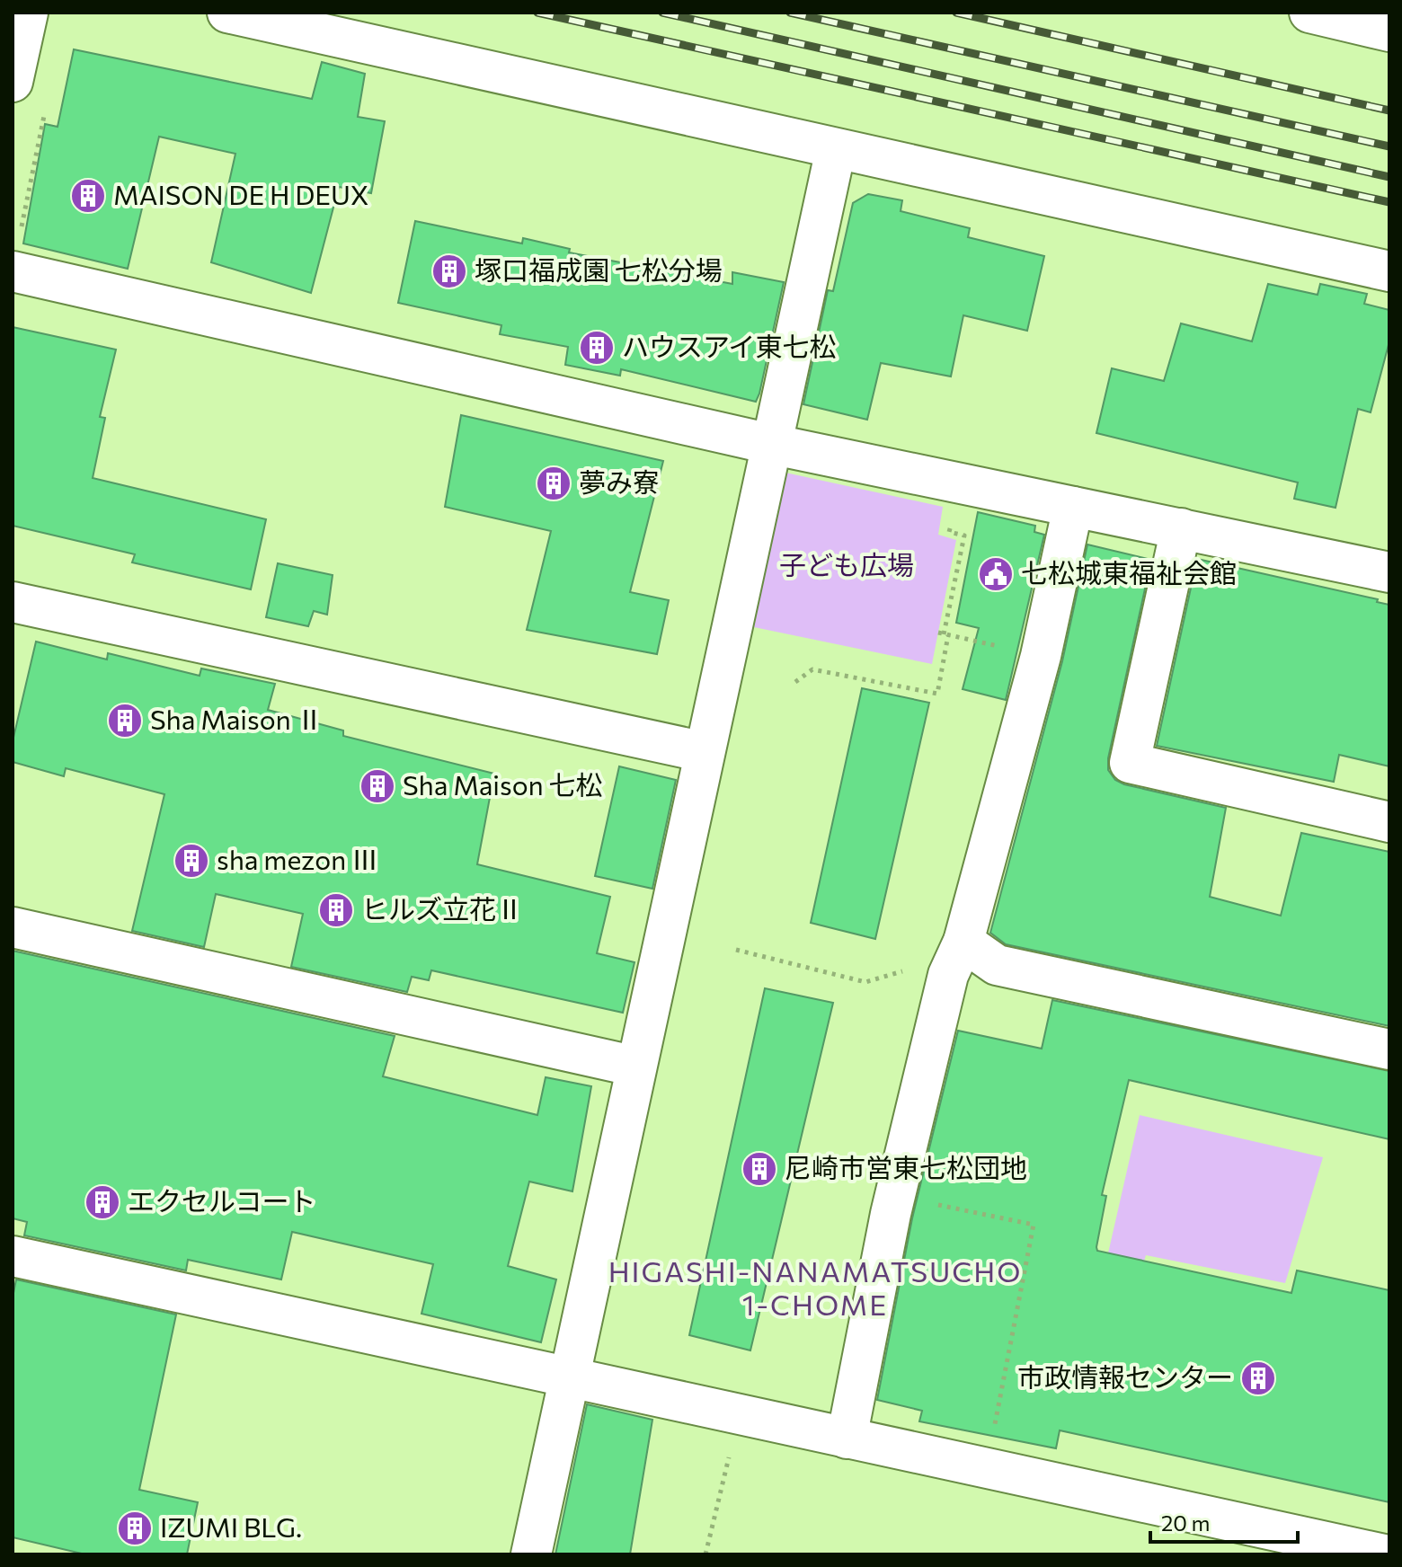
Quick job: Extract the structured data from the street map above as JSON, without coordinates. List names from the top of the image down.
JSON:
{
  "districts": ["HIGASHI-NANAMATSUCHO 1-CHOME"],
  "parks": ["子ども広場"],
  "places": {
    "building": [
      "MAISON DE H DEUX",
      "塚口福成園 七松分場",
      "ハウスアイ東七松",
      "夢み寮",
      "Sha Maison Ⅱ",
      "Sha Maison 七松",
      "sha mezon Ⅲ",
      "ヒルズ立花Ⅱ",
      "尼崎市営東七松団地",
      "エクセルコート",
      "市政情報センター",
      "IZUMI BLG."
    ],
    "public building": ["七松城東福祉会館"]
  },
  "scale_bar": "20 m"
}
